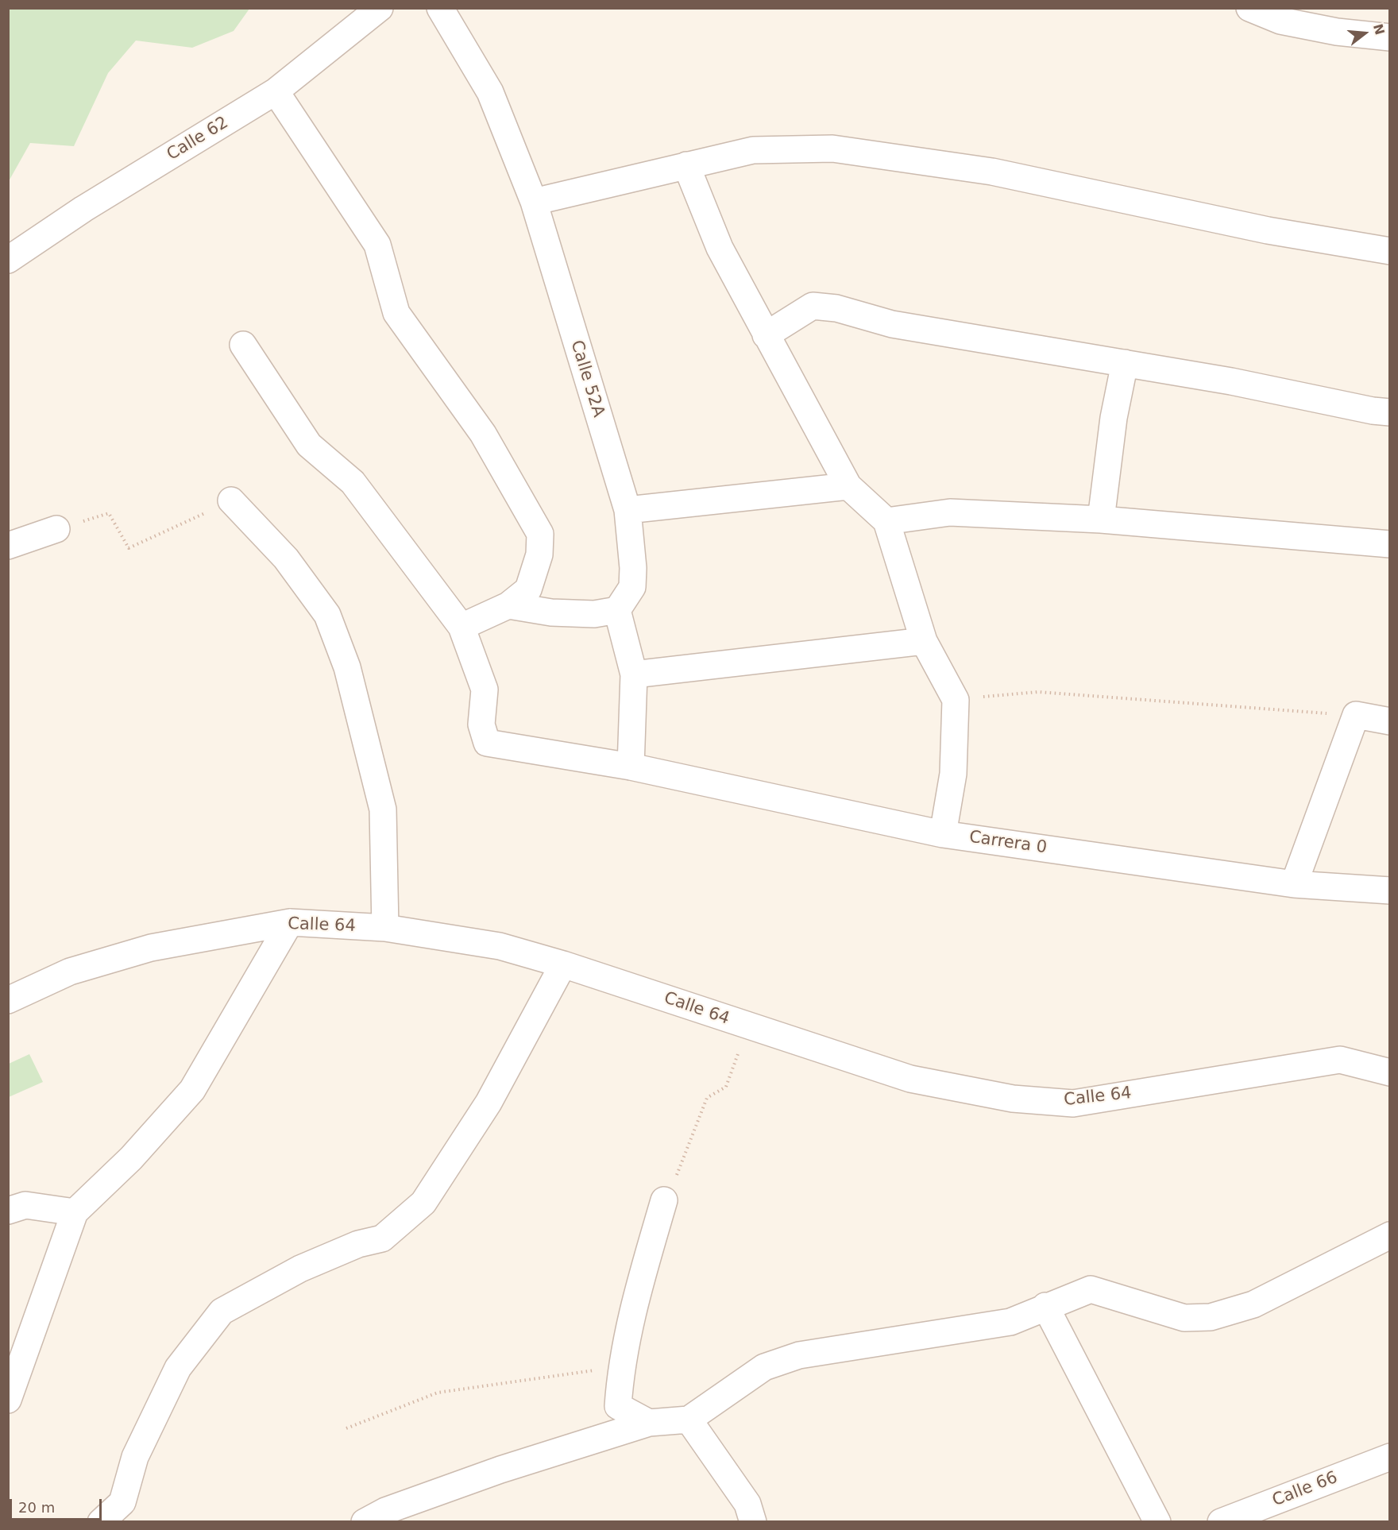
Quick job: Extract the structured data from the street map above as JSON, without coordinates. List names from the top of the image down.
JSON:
{
  "streets": {
    "street": [
      "Calle 62",
      "Calle 52A",
      "Carrera 0",
      "Calle 64",
      "Calle 66"
    ]
  },
  "scale_bar": "20 m",
  "north": "right"
}
